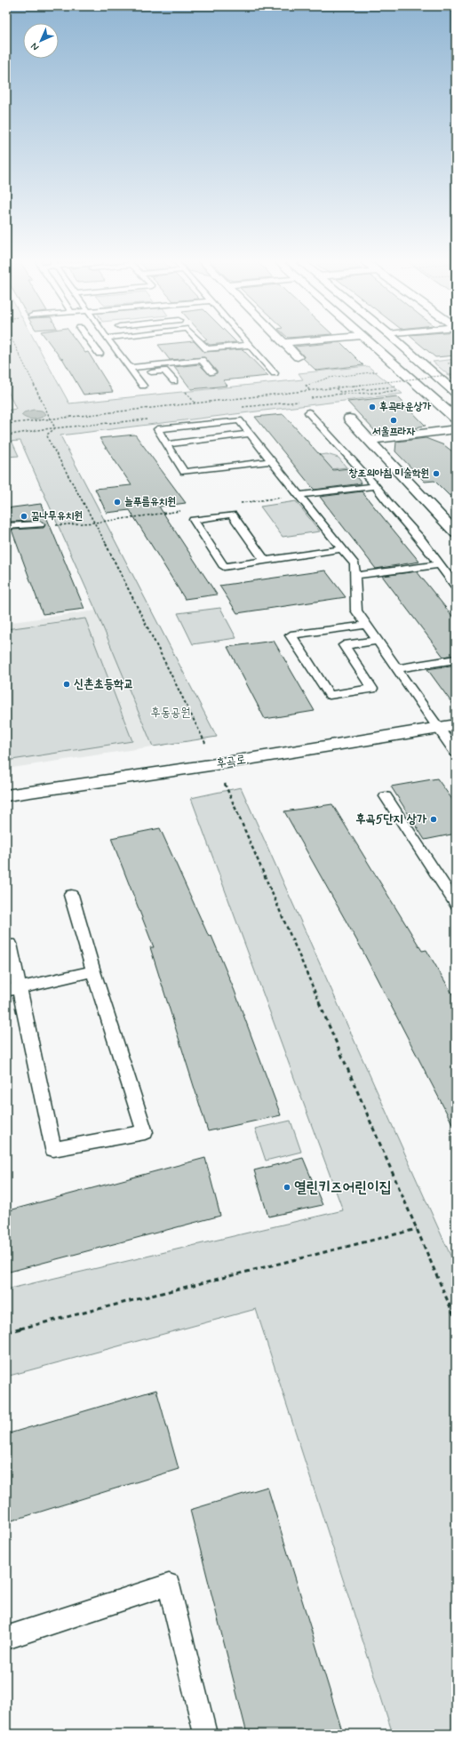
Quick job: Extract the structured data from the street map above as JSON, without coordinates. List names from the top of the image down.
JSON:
{
  "streets": {
    "street": ["후곡로"]
  },
  "parks": ["후동공원"],
  "places": [
    "후곡타운상가",
    "서울프라자",
    "창조의아침 미술학원",
    "늘푸름유치원",
    "꿈나무유치원",
    "신촌초등학교",
    "후곡5단지 상가",
    "열린키즈어린이집"
  ],
  "north": "bottom left"
}
